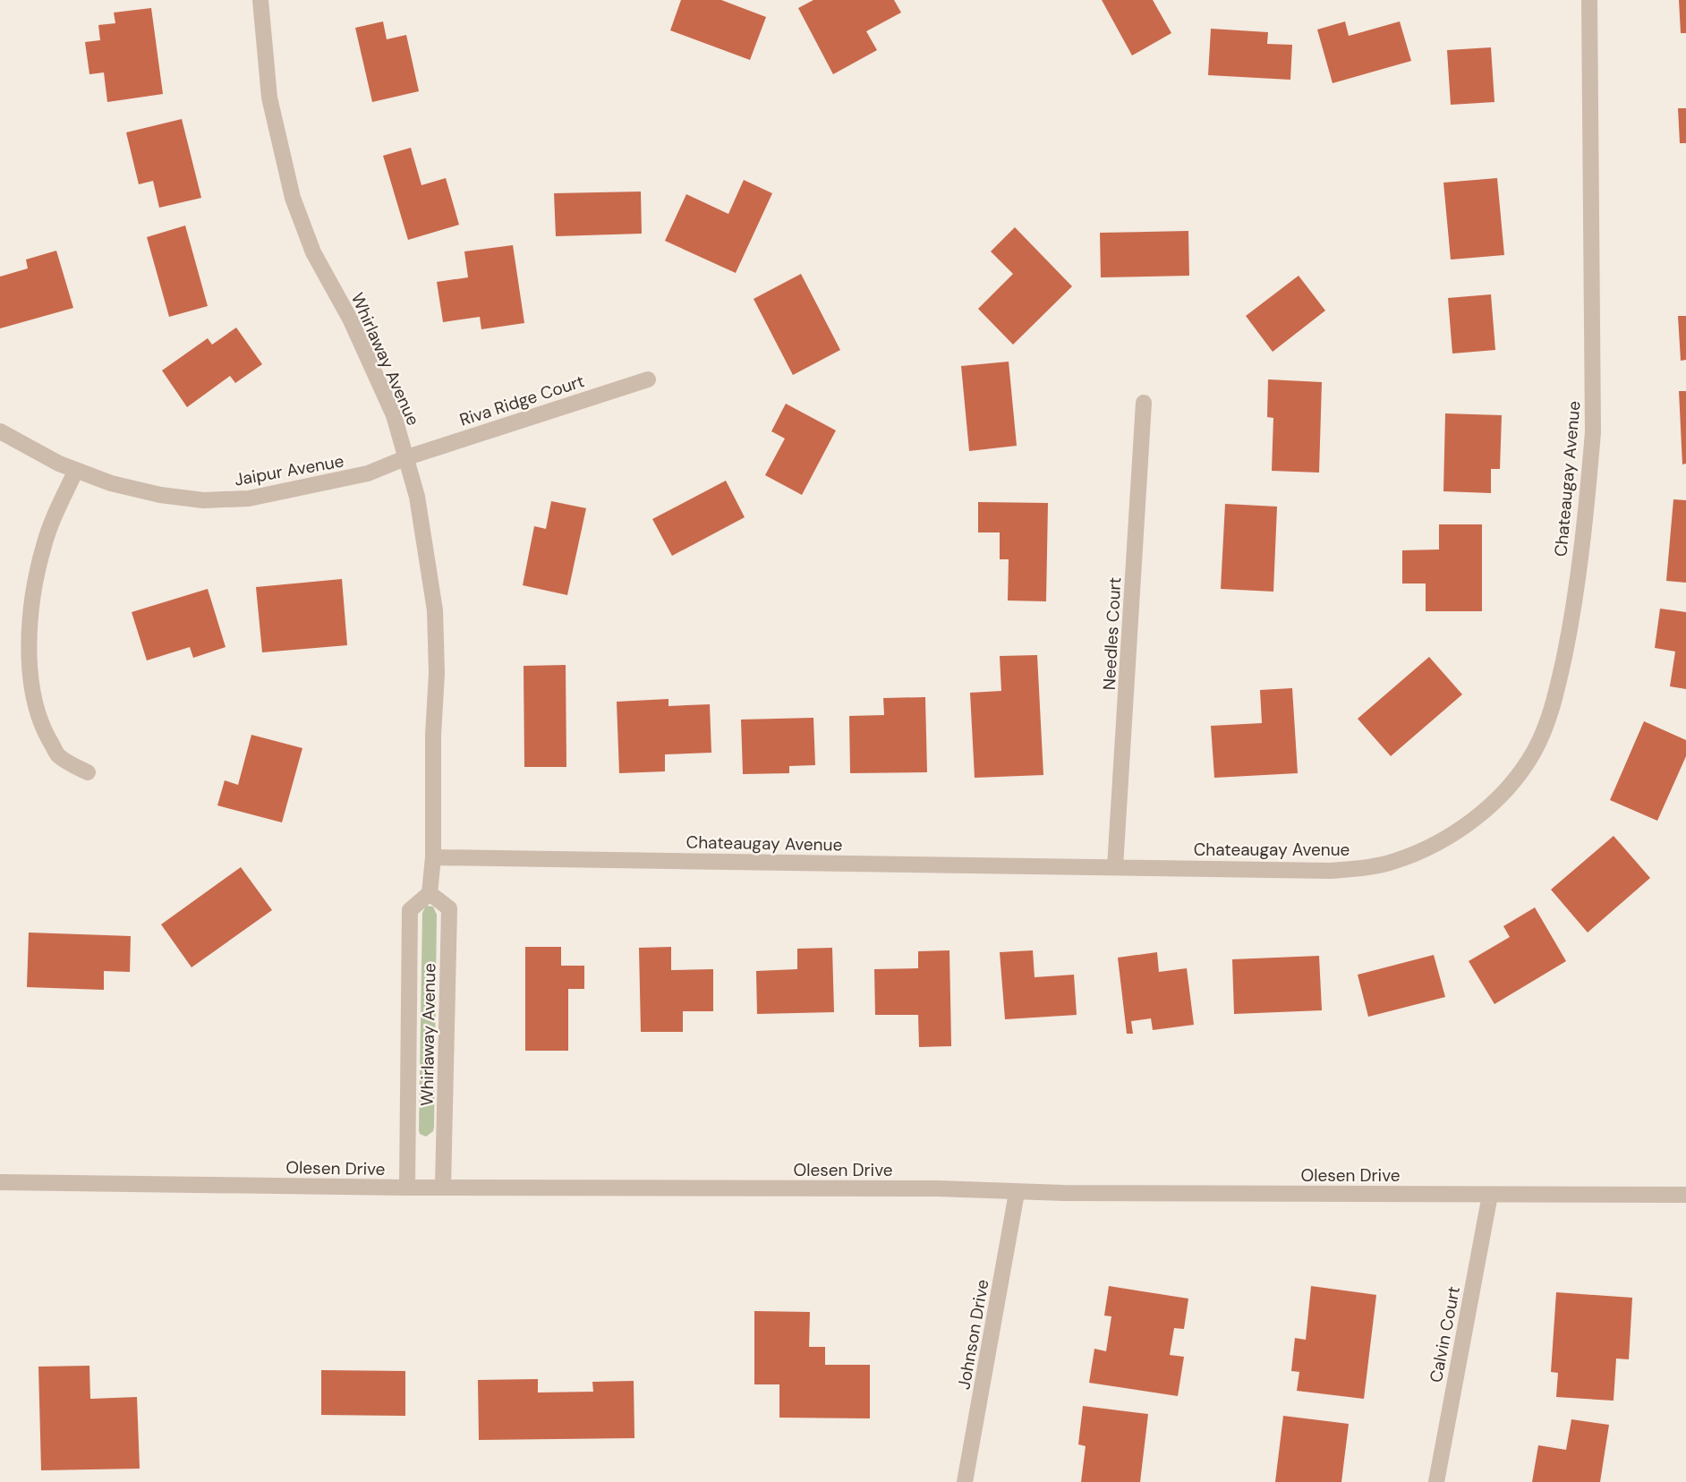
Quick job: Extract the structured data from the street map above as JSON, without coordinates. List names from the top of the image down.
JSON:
{
  "streets": {
    "street": [
      "Whirlaway Avenue",
      "Riva Ridge Court",
      "Jaipur Avenue",
      "Chateaugay Avenue",
      "Needles Court",
      "Olesen Drive",
      "Johnson Drive",
      "Calvin Court"
    ]
  },
  "crossings": [
    ["Whirlaway Avenue", "Riva Ridge Court"],
    ["Whirlaway Avenue", "Jaipur Avenue"],
    ["Whirlaway Avenue", "Chateaugay Avenue"],
    ["Whirlaway Avenue", "Olesen Drive"],
    ["Riva Ridge Court", "Jaipur Avenue"],
    ["Chateaugay Avenue", "Needles Court"],
    ["Olesen Drive", "Johnson Drive"],
    ["Olesen Drive", "Calvin Court"]
  ]
}
